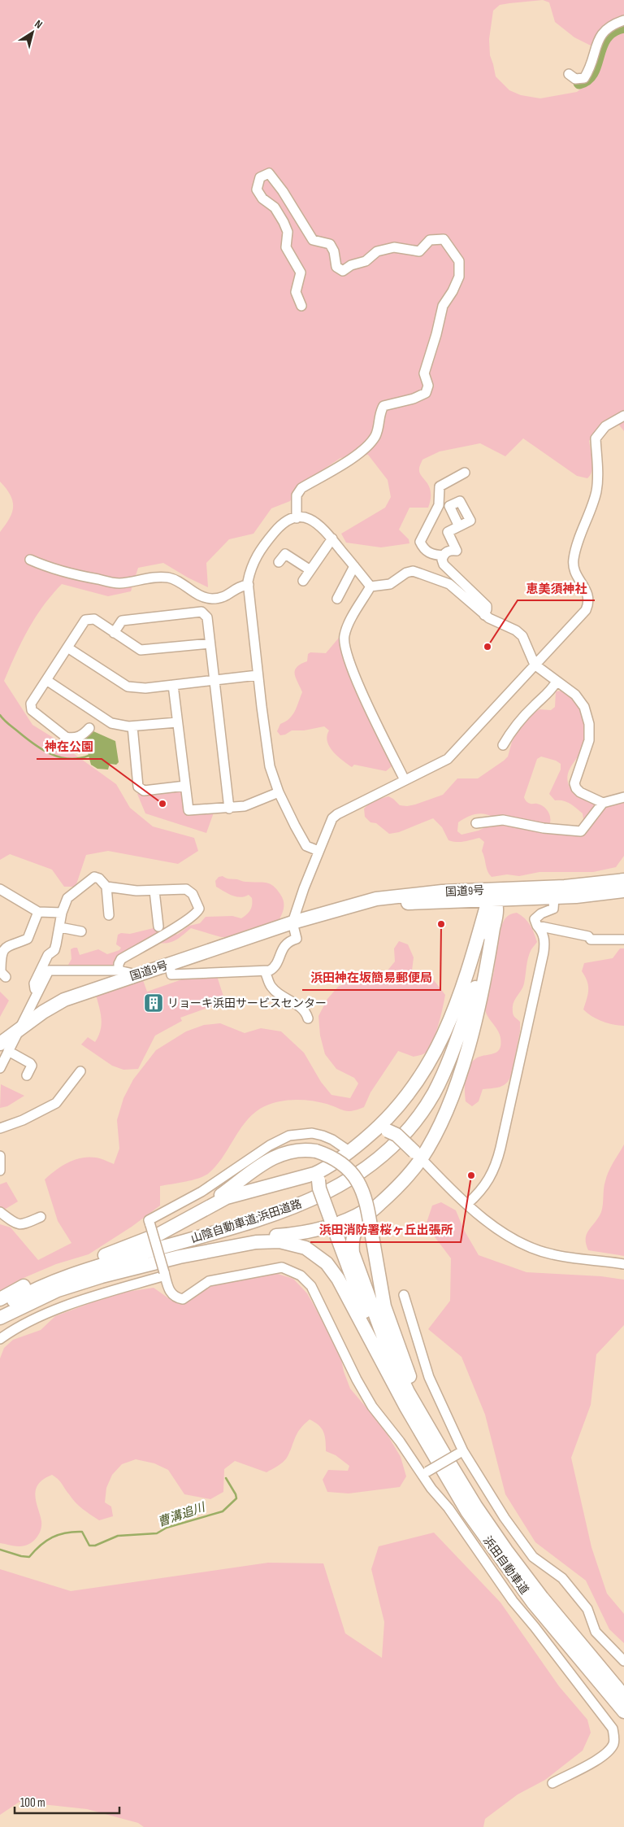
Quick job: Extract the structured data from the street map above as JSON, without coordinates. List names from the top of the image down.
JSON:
{
  "streets": {
    "highway": ["国道9号", "山陰自動車道;浜田道路", "浜田自動車道"]
  },
  "water": ["曹溝追川"],
  "places": {
    "other": [
      "恵美須神社",
      "神在公園",
      "浜田神在坂簡易郵便局",
      "浜田消防署桜ヶ丘出張所"
    ],
    "building": ["リョーキ浜田サービスセンター"]
  },
  "scale_bar": "100 m",
  "north": "top right"
}
